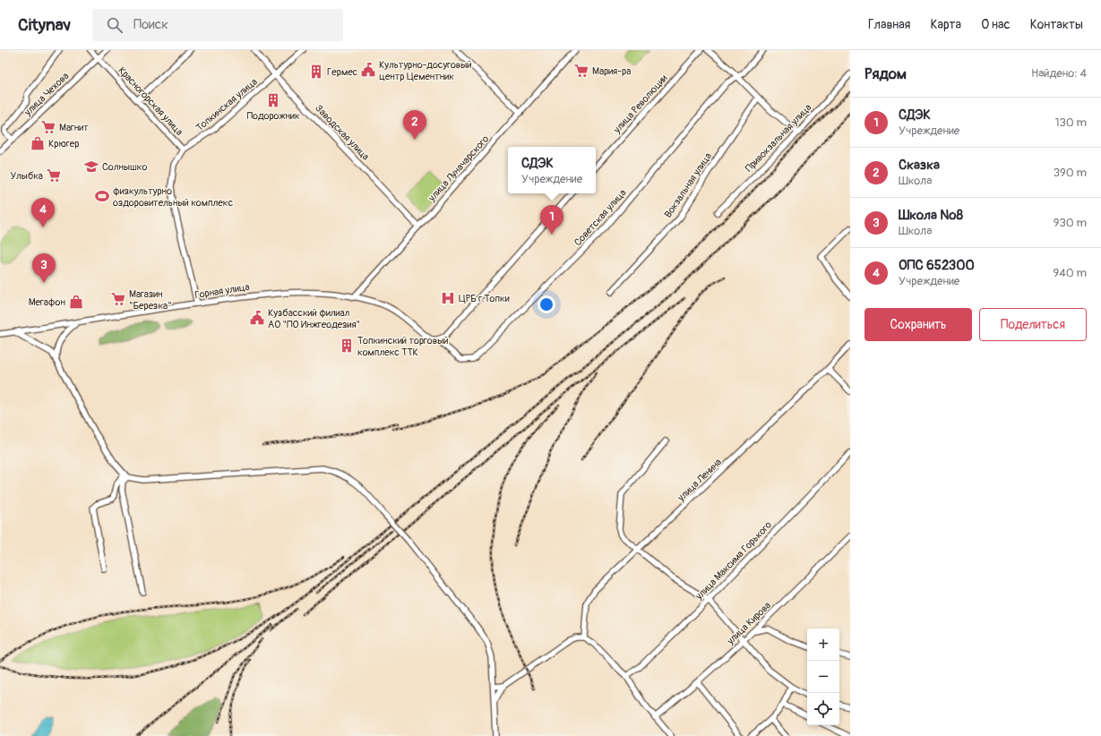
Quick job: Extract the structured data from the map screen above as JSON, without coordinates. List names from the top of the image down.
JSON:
{
  "streets": {
    "street": [
      "улица Чехова",
      "Красногорская улица",
      "улица Революции",
      "Топкинская улица",
      "Заводская улица",
      "Привокзальная улица",
      "улица Луначарского",
      "Вокзальная улица",
      "Советская улица",
      "Горная улица",
      "улица Ленина",
      "улица Максима Горького",
      "улица Кирова"
    ]
  },
  "crossings": [
    ["улица Чехова", "Красногорская улица"],
    ["Красногорская улица", "Топкинская улица"],
    ["Топкинская улица", "Заводская улица"],
    ["Топкинская улица", "Горная улица"],
    ["Заводская улица", "улица Луначарского"],
    ["улица Луначарского", "Горная улица"],
    ["Советская улица", "Горная улица"]
  ],
  "places": {
    "public building": ["Культурно-досуговый центр Цементник", "Кузбасский филиал АО \"ПО Инжгеодезия\""],
    "supermarket": [
      "Мария-ра",
      "Магнит",
      "Улыбка",
      "Магазин \"Березка\""
    ],
    "building": ["Гермес", "Подорожник", "Топкинский торговый комплекс ТТК"],
    "shop": ["Крюгер", "Мегафон"],
    "school or university": ["Солнышко"],
    "sports": ["физкультурно оздоровительный комплекс"],
    "hospital": ["ЦРБ г.Топки"]
  },
  "page": {
    "header": "Citynav",
    "search": "Поиск",
    "nav": [
      "Главная",
      "Карта",
      "О нас",
      "Контакты"
    ],
    "heading": ["Рядом", "Найдено: 4"],
    "list": [
      {
        "mark": "1",
        "name": "СДЭК",
        "note": "Учреждение",
        "value": "130 m"
      },
      {
        "mark": "2",
        "name": "Сказка",
        "note": "Школа",
        "value": "390 m"
      },
      {
        "mark": "3",
        "name": "Школа №8",
        "note": "Школа",
        "value": "930 m"
      },
      {
        "mark": "4",
        "name": "ОПС 652300",
        "note": "Учреждение",
        "value": "940 m"
      }
    ],
    "pins": [
      "2",
      "4",
      "1",
      "3"
    ],
    "popup": ["СДЭК", "Учреждение"],
    "buttons": ["Сохранить", "Поделиться"],
    "map_buttons": ["+", "−"]
  }
}
